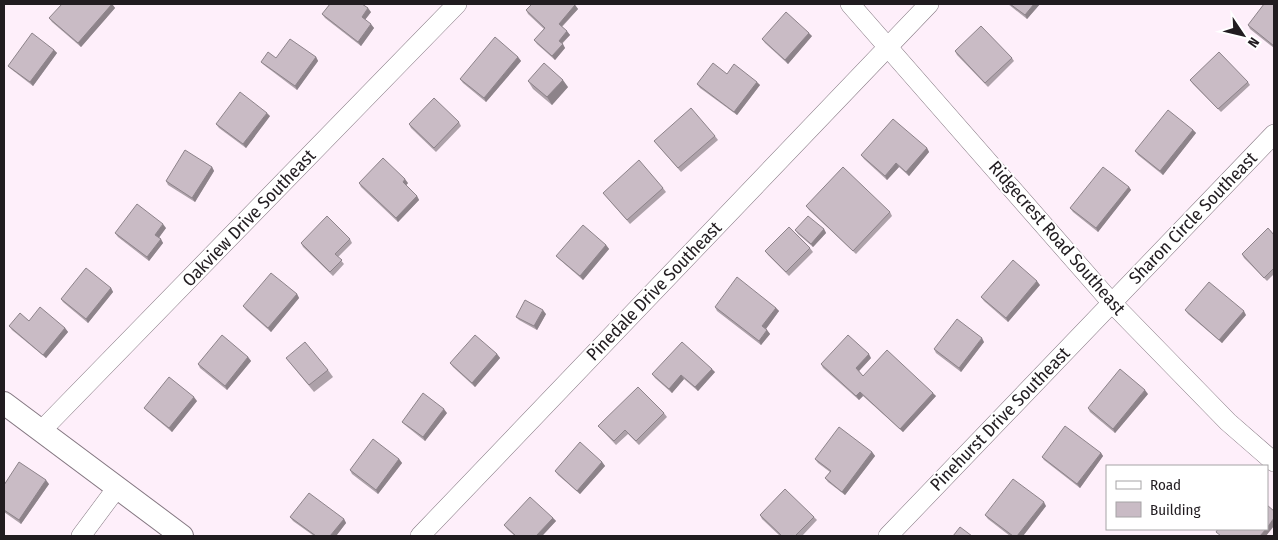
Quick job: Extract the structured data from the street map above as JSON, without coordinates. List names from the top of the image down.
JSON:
{
  "streets": {
    "street": [
      "Oakview Drive Southeast",
      "Sharon Circle Southeast",
      "Ridgecrest Road Southeast",
      "Pinedale Drive Southeast",
      "Pinehurst Drive Southeast"
    ]
  },
  "crossings": [
    ["Sharon Circle Southeast", "Ridgecrest Road Southeast"],
    ["Sharon Circle Southeast", "Pinehurst Drive Southeast"],
    ["Ridgecrest Road Southeast", "Pinedale Drive Southeast"],
    ["Ridgecrest Road Southeast", "Pinehurst Drive Southeast"]
  ],
  "legend": ["Road", "Building"],
  "north": "bottom right"
}
